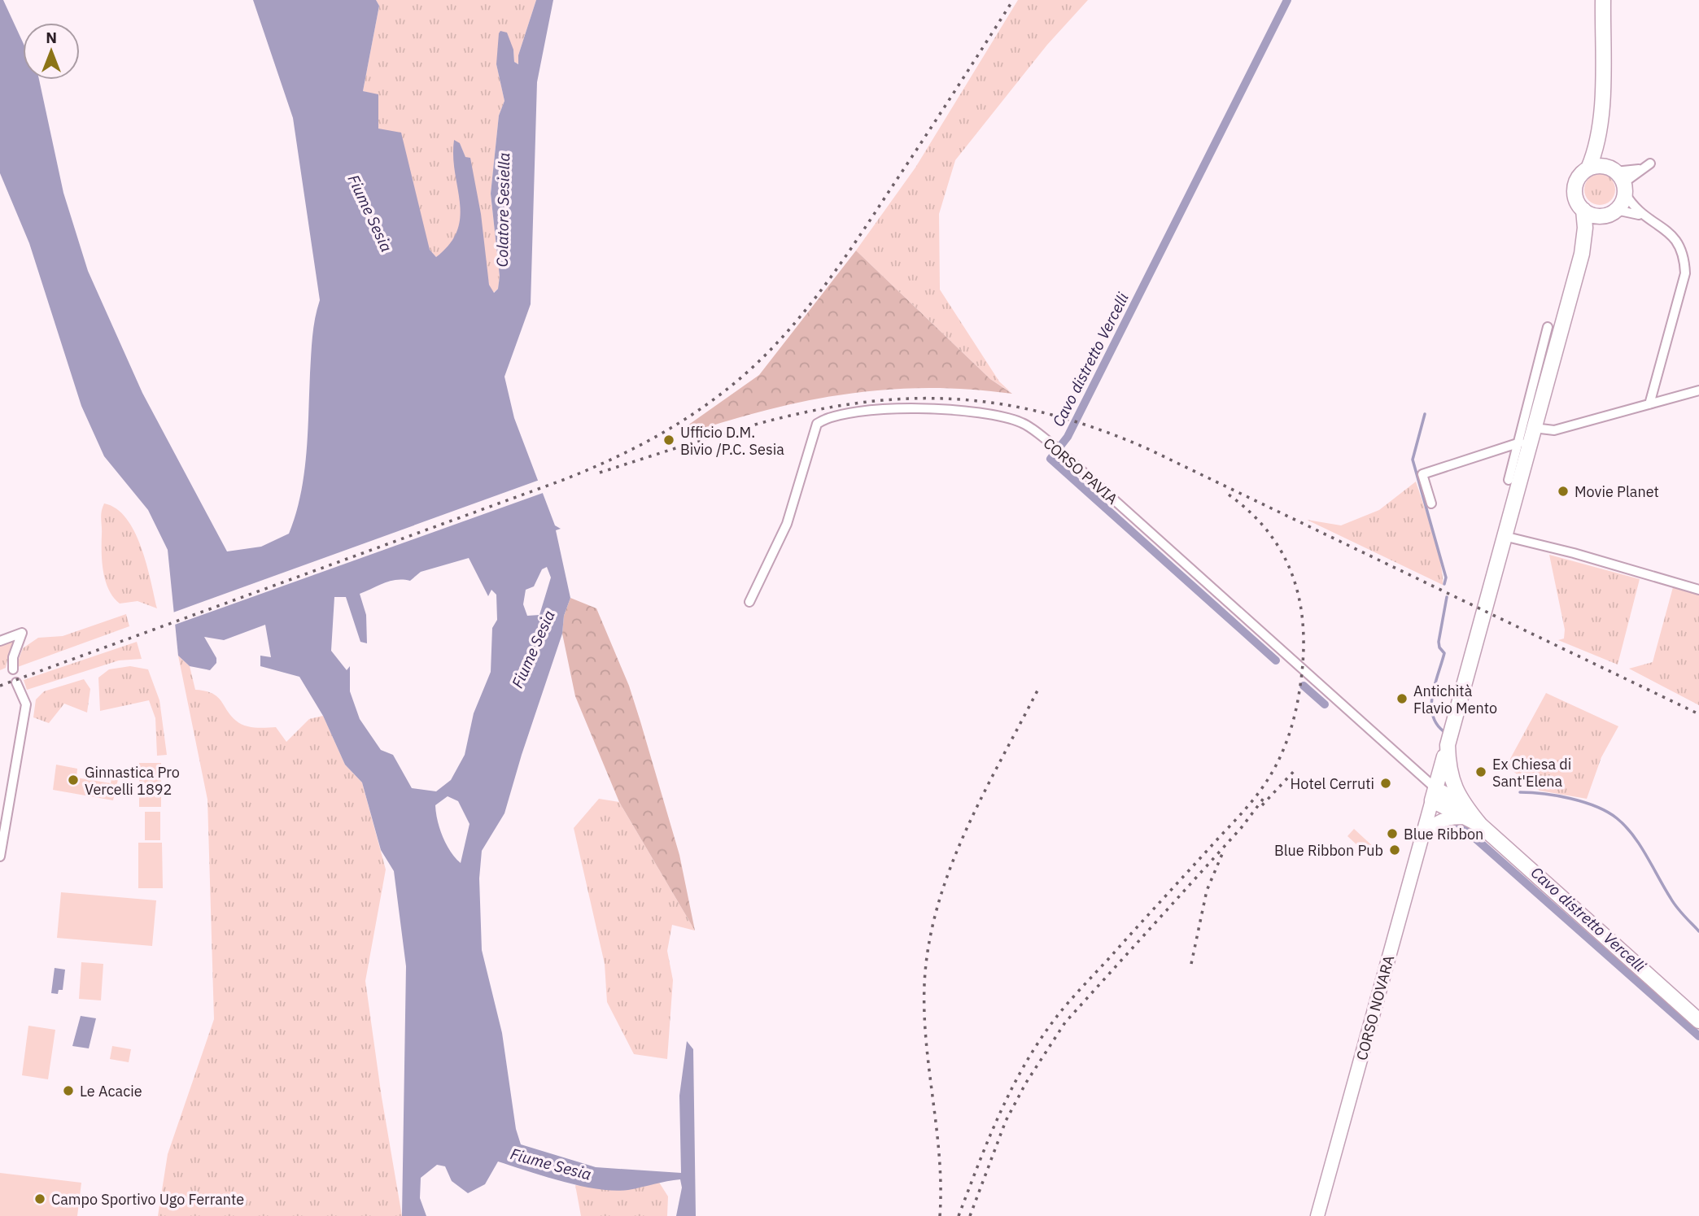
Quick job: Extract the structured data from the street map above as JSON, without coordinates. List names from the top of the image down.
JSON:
{
  "streets": {
    "main road": ["CORSO NOVARA"],
    "street": ["CORSO PAVIA"]
  },
  "crossings": [
    ["CORSO PAVIA", "CORSO NOVARA"]
  ],
  "water": ["Colatore Sesiella", "Fiume Sesia", "Cavo distretto Vercelli"],
  "places": [
    "Ufficio D.M. Bivio /P.C. Sesia",
    "Movie Planet",
    "Antichità Flavio Mento",
    "Ex Chiesa di Sant'Elena",
    "Ginnastica Pro Vercelli 1892",
    "Hotel Cerruti",
    "Blue Ribbon",
    "Blue Ribbon Pub",
    "Le Acacie",
    "Campo Sportivo Ugo Ferrante"
  ],
  "north": "top"
}
